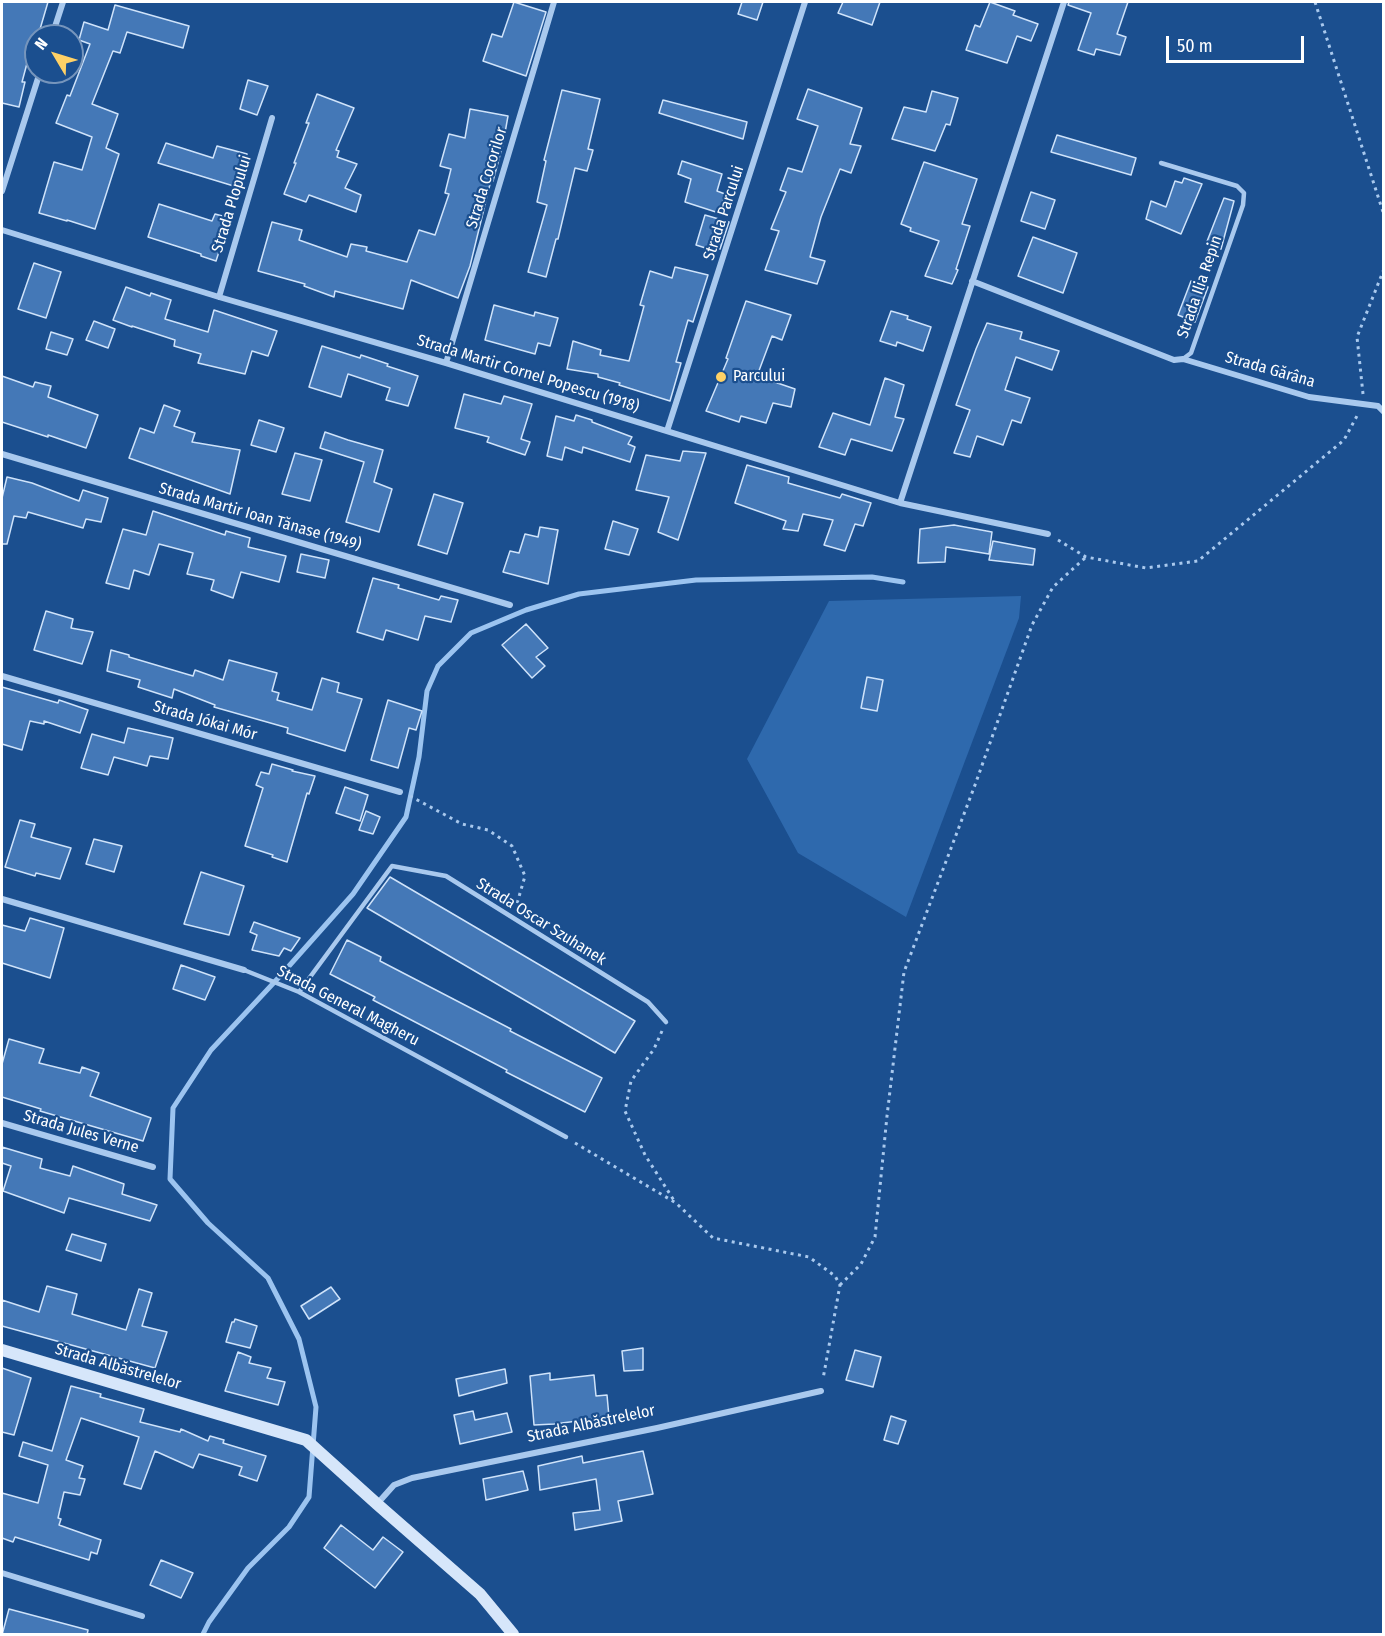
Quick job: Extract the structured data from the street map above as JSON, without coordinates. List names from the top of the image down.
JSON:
{
  "streets": {
    "street": [
      "Strada Cocorilor",
      "Strada Plopului",
      "Strada Parcului",
      "Strada Ilia Repin",
      "Strada Gărâna",
      "Strada Martir Cornel Popescu (1918)",
      "Strada Martir Ioan Tănase (1949)",
      "Strada Jókai Mór",
      "Strada General Magheru",
      "Strada Jules Verne",
      "Strada Albăstrelelor"
    ],
    "lane": ["Strada Oscar Szuhanek"]
  },
  "crossings": [
    ["Strada Cocorilor", "Strada Martir Cornel Popescu (1918)"],
    ["Strada Plopului", "Strada Martir Cornel Popescu (1918)"],
    ["Strada Parcului", "Strada Martir Cornel Popescu (1918)"],
    ["Strada Ilia Repin", "Strada Gărâna"],
    ["Strada Oscar Szuhanek", "Strada General Magheru"]
  ],
  "places": ["Parcului"],
  "scale_bar": "50 m",
  "north": "top left"
}
